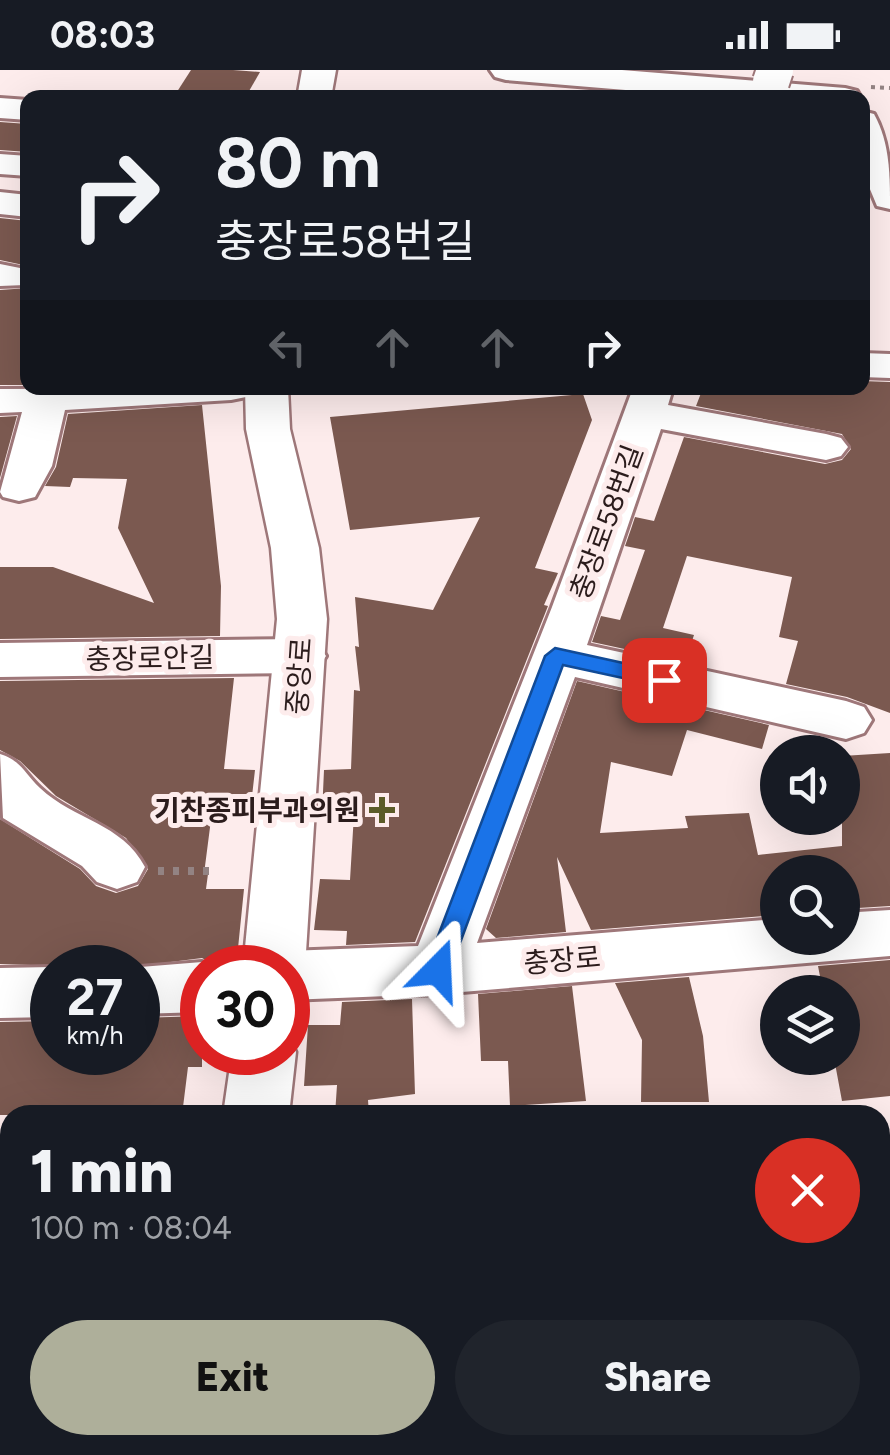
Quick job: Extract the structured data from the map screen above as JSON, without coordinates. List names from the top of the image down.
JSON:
{
  "streets": {
    "main road": ["중앙로"],
    "street": ["충장로58번길", "충장로안길", "충장로"]
  },
  "crossings": [
    ["충장로58번길", "충장로"],
    ["충장로안길", "중앙로"]
  ],
  "places": {
    "health": ["기찬종피부과의원"]
  },
  "page": {
    "status": "08:03",
    "turn": ["80 m", "충장로58번길"],
    "speed": "27 km/h",
    "limit": "30",
    "heading": ["1 min", "100 m · 08:04"],
    "buttons": ["Exit", "Share"]
  }
}
